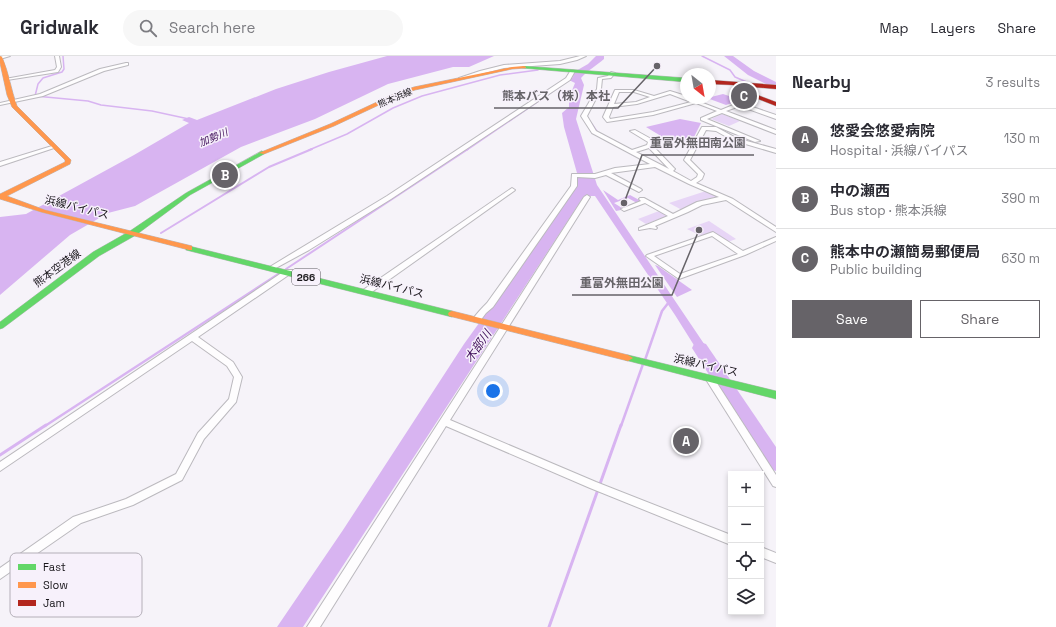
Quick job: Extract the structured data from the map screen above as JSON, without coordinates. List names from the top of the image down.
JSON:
{
  "streets": {
    "main road": [
      "熊本浜線",
      "浜線バイパス",
      "熊本空港線",
      "266"
    ]
  },
  "crossings": [
    ["熊本浜線", "浜線バイパス"],
    ["熊本浜線", "熊本空港線"],
    ["浜線バイパス", "熊本空港線"]
  ],
  "water": ["加勢川", "木部川"],
  "places": ["熊本バス（株）本社", "重富外無田南公園", "重富外無田公園"],
  "legend": ["Fast", "Slow", "Jam"],
  "north": "bottom right",
  "page": {
    "header": "Gridwalk",
    "search": "Search here",
    "nav": ["Map", "Layers", "Share"],
    "heading": ["Nearby", "3 results"],
    "pins": ["C", "B", "A"],
    "list": [
      {
        "mark": "A",
        "name": "悠愛会悠愛病院",
        "note": "Hospital · 浜線バイパス",
        "value": "130 m"
      },
      {
        "mark": "B",
        "name": "中の瀬西",
        "note": "Bus stop · 熊本浜線",
        "value": "390 m"
      },
      {
        "mark": "C",
        "name": "熊本中の瀬簡易郵便局",
        "note": "Public building",
        "value": "630 m"
      }
    ],
    "buttons": ["Save", "Share"],
    "map_buttons": ["+", "−"]
  }
}
